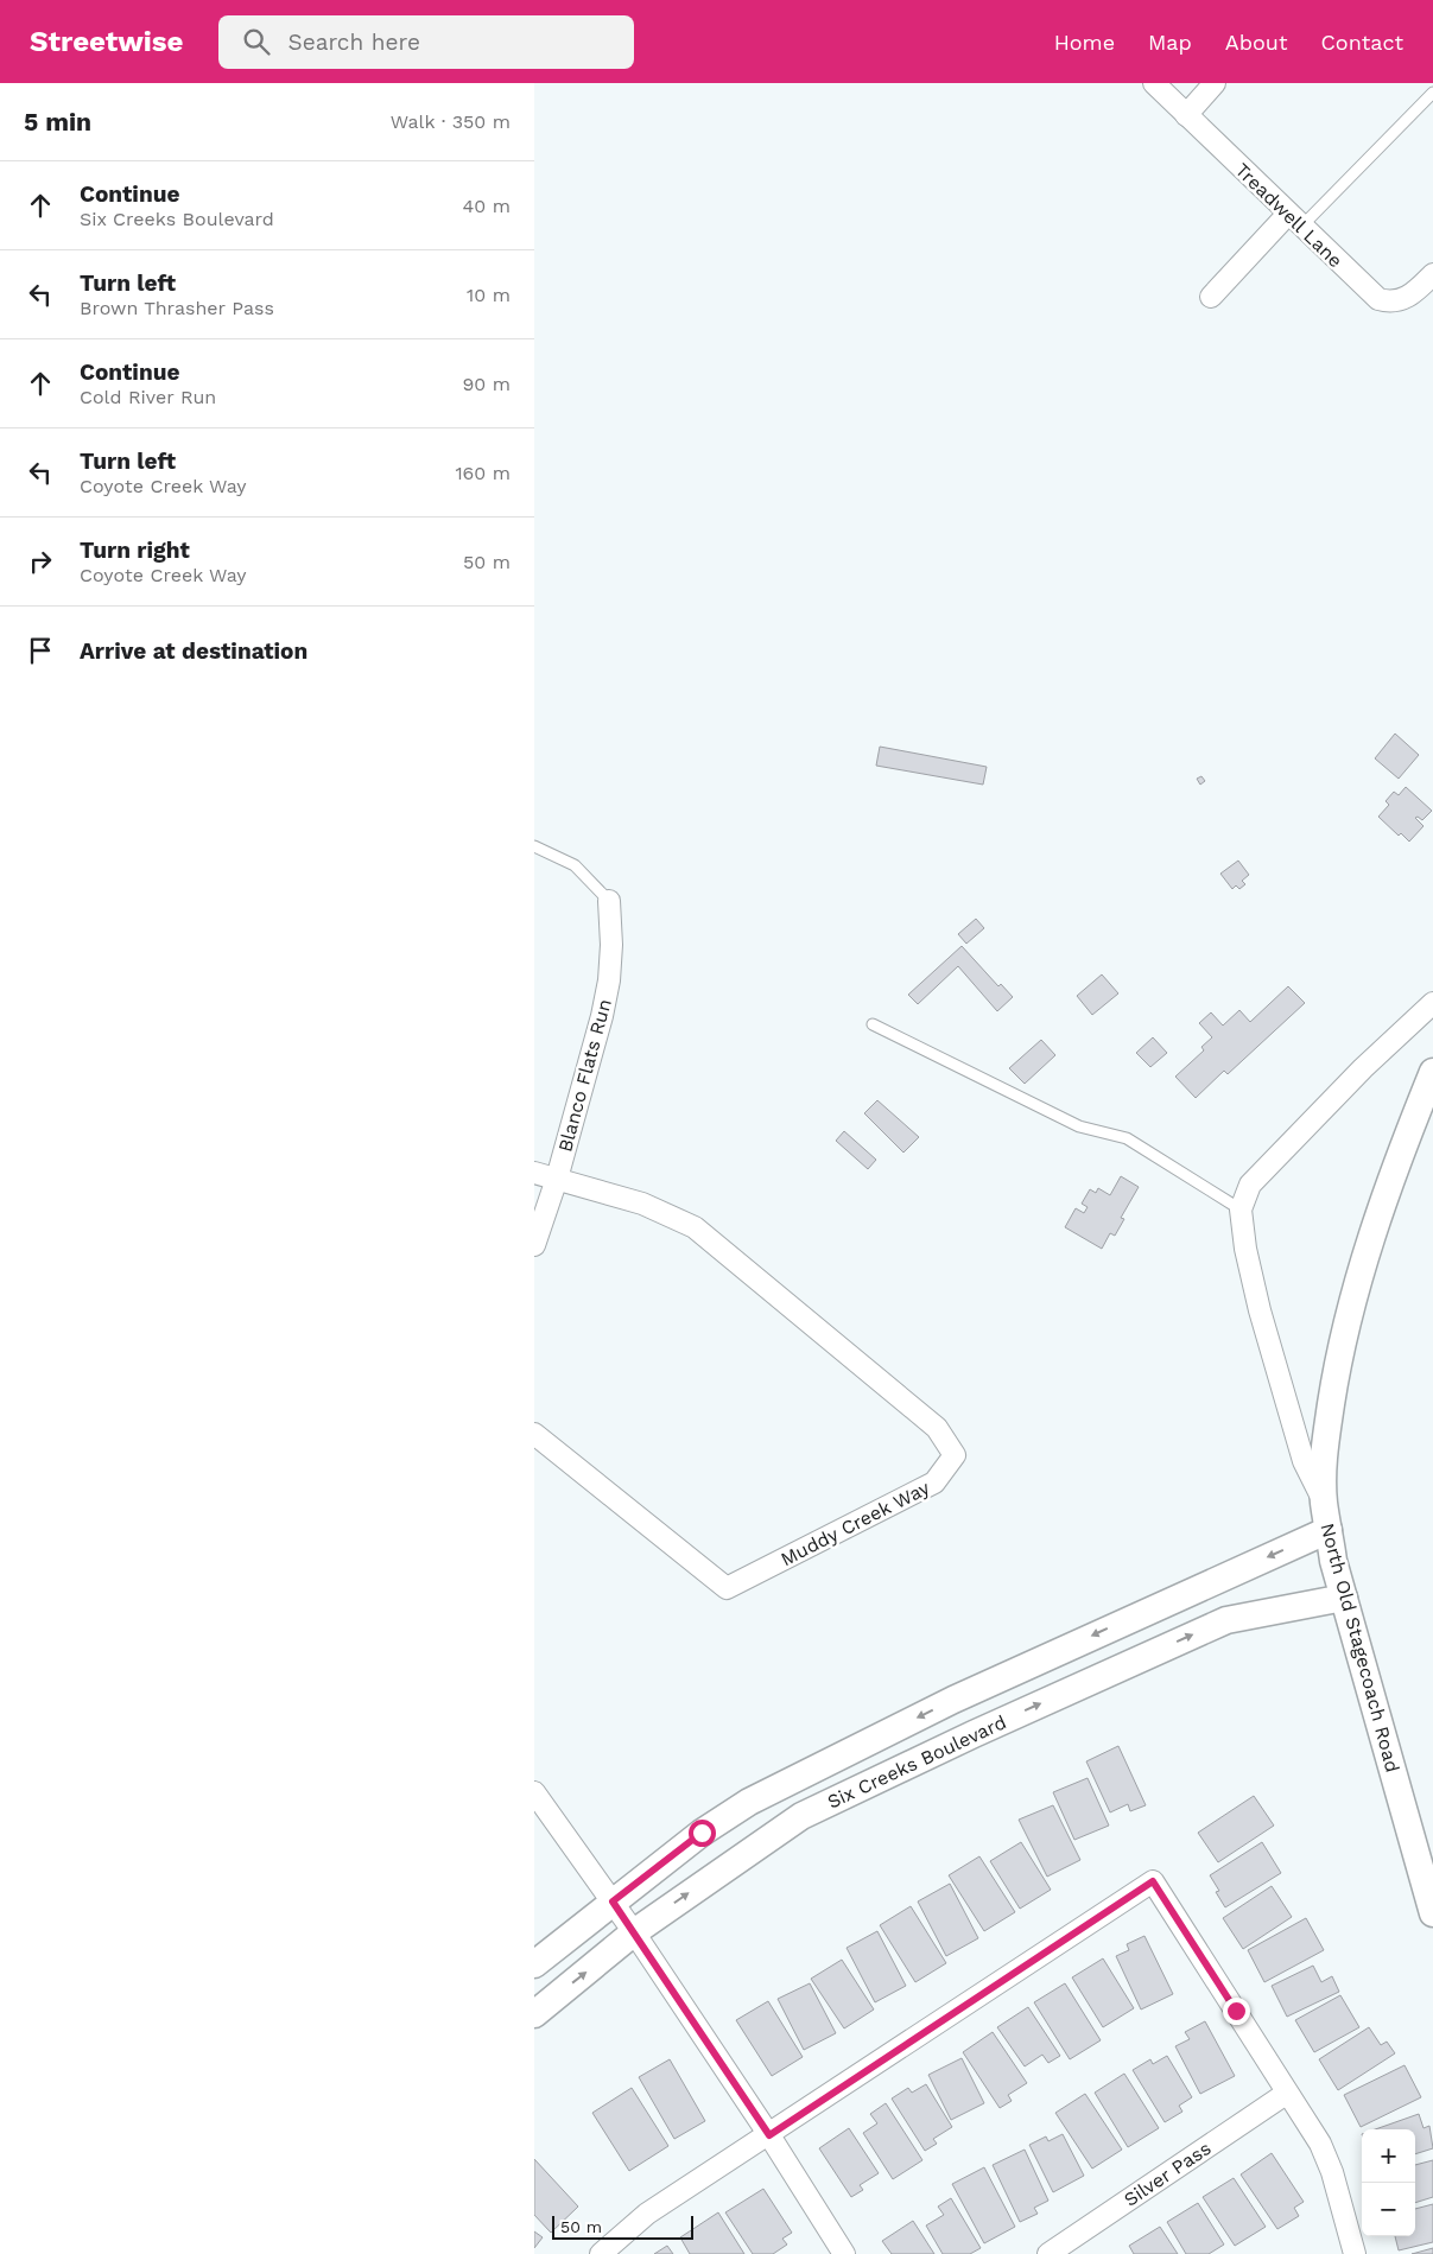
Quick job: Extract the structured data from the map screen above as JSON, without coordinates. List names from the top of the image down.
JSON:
{
  "streets": {
    "street": [
      "Treadwell Lane",
      "Blanco Flats Run",
      "Muddy Creek Way",
      "North Old Stagecoach Road",
      "Six Creeks Boulevard",
      "Silver Pass"
    ]
  },
  "crossings": [
    ["Blanco Flats Run", "Muddy Creek Way"],
    ["North Old Stagecoach Road", "Six Creeks Boulevard"]
  ],
  "scale_bar": "50 m",
  "page": {
    "header": "Streetwise",
    "search": "Search here",
    "nav": [
      "Home",
      "Map",
      "About",
      "Contact"
    ],
    "heading": ["5 min", "Walk · 350 m"],
    "list": [
      ["Continue", "Six Creeks Boulevard", "40 m"],
      ["Turn left", "Brown Thrasher Pass", "10 m"],
      ["Continue", "Cold River Run", "90 m"],
      ["Turn left", "Coyote Creek Way", "160 m"],
      ["Turn right", "Coyote Creek Way", "50 m"],
      "Arrive at destination"
    ],
    "map_buttons": ["+", "−"],
    "scale": "50 m"
  }
}
